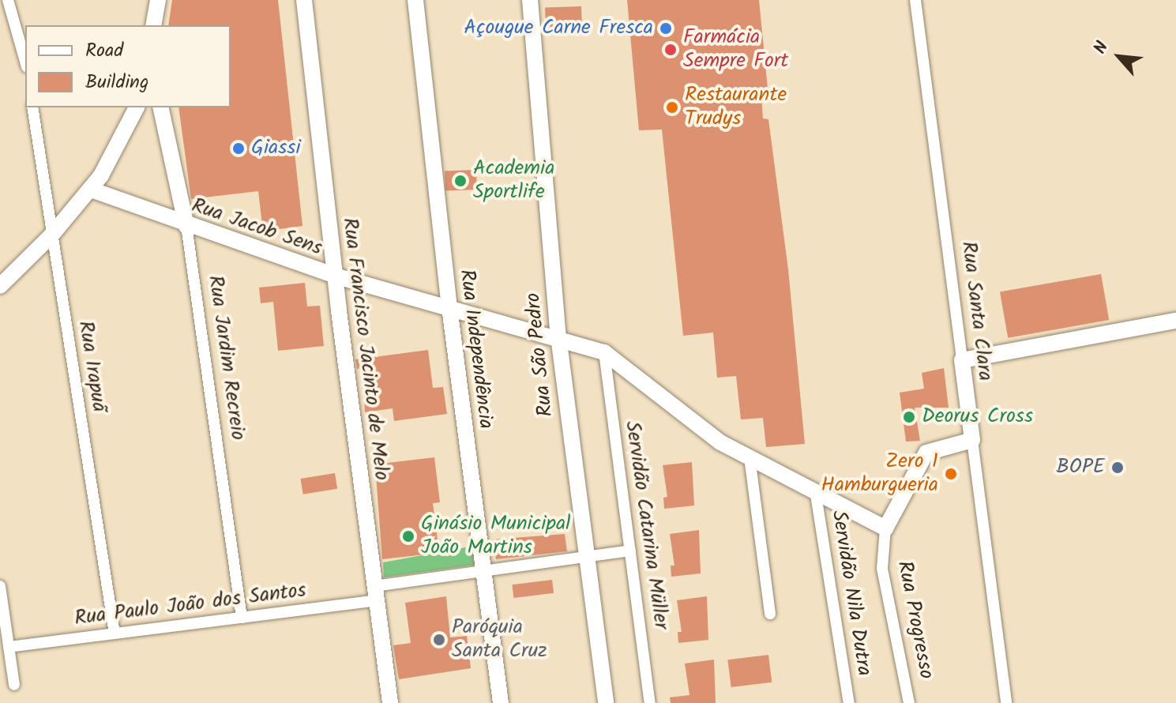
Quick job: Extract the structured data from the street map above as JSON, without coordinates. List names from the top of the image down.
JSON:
{
  "streets": {
    "street": [
      "Rua Jacob Sens",
      "Rua Santa Clara",
      "Rua Francisco Jacinto de Melo",
      "Rua Independência",
      "Rua São Pedro",
      "Rua Jardim Recreio",
      "Rua Irapuã",
      "Servidão Catarina Müller",
      "Servidão Nila Dutra",
      "Rua Paulo João dos Santos",
      "Rua Progresso"
    ]
  },
  "crossings": [
    ["Rua Jacob Sens", "Rua Francisco Jacinto de Melo"],
    ["Rua Jacob Sens", "Rua Independência"],
    ["Rua Jacob Sens", "Rua São Pedro"],
    ["Rua Jacob Sens", "Rua Jardim Recreio"],
    ["Rua Jacob Sens", "Servidão Catarina Müller"],
    ["Rua Jacob Sens", "Servidão Nila Dutra"],
    ["Rua Jacob Sens", "Rua Progresso"],
    ["Rua Santa Clara", "Rua Progresso"],
    ["Rua Francisco Jacinto de Melo", "Rua Paulo João dos Santos"],
    ["Rua Independência", "Rua Paulo João dos Santos"],
    ["Rua São Pedro", "Rua Paulo João dos Santos"],
    ["Rua Jardim Recreio", "Rua Paulo João dos Santos"],
    ["Rua Irapuã", "Rua Paulo João dos Santos"],
    ["Servidão Catarina Müller", "Rua Paulo João dos Santos"]
  ],
  "places": [
    "Açougue Carne Fresca",
    "Farmácia Sempre Fort",
    "Restaurante Trudys",
    "Giassi",
    "Academia Sportlife",
    "Deorus Cross",
    "BOPE",
    "Zero 1 Hamburgueria",
    "Ginásio Municipal João Martins",
    "Paróquia Santa Cruz"
  ],
  "legend": ["Road", "Building"],
  "north": "top left"
}
